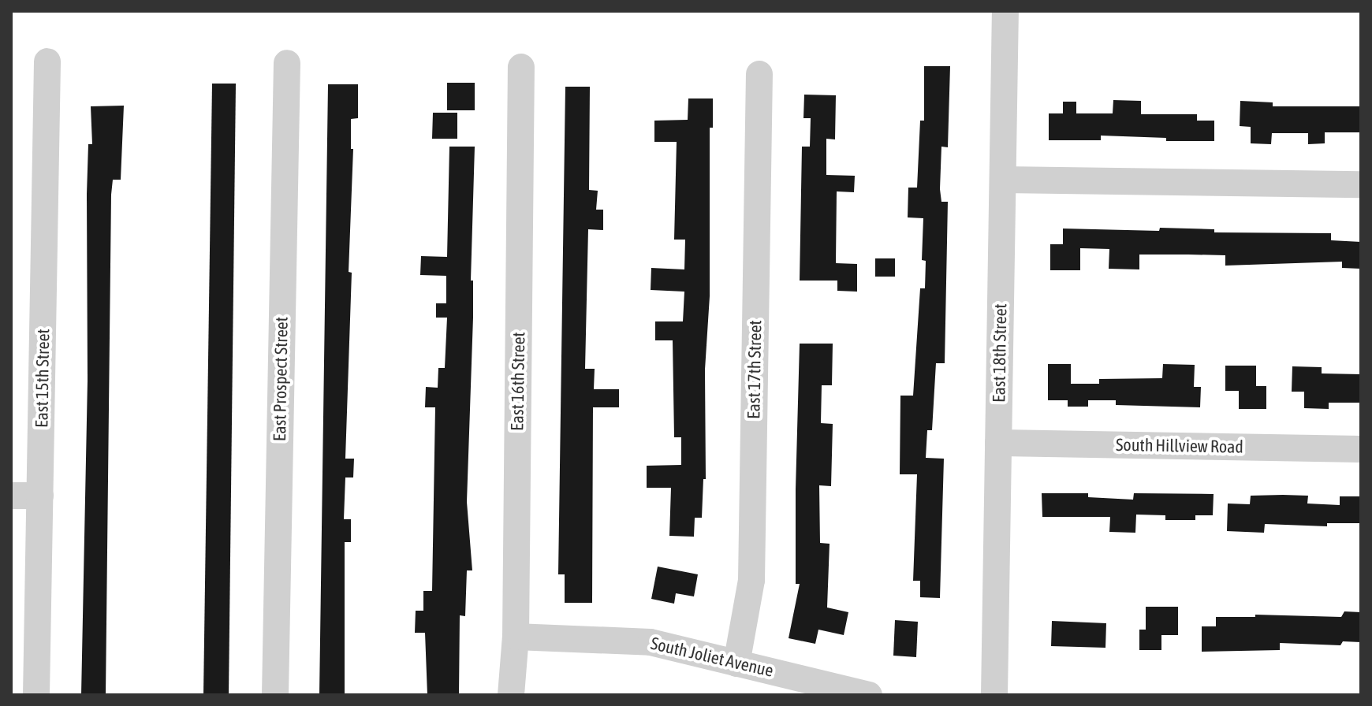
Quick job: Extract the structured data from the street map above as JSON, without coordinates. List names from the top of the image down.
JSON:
{
  "streets": {
    "street": [
      "East 18th Street",
      "East 17th Street",
      "East 15th Street",
      "East Prospect Street",
      "East 16th Street",
      "South Hillview Road",
      "South Joliet Avenue"
    ]
  },
  "crossings": [
    ["East 18th Street", "South Hillview Road"],
    ["East 17th Street", "South Joliet Avenue"],
    ["East 16th Street", "South Joliet Avenue"]
  ]
}
